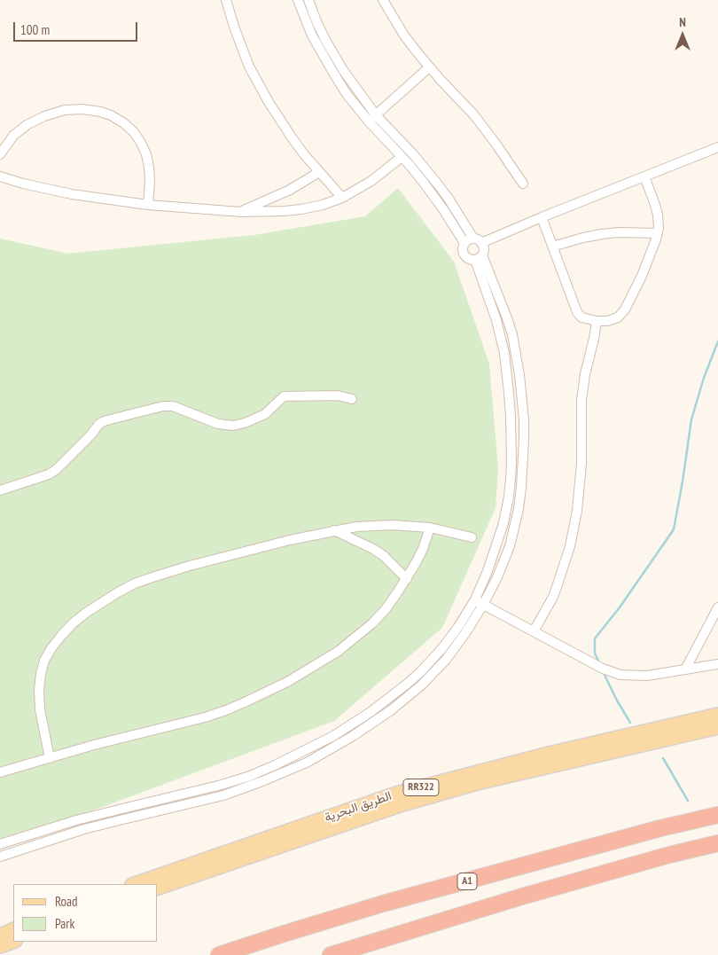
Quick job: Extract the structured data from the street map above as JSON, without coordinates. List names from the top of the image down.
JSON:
{
  "streets": {
    "highway": ["A1"],
    "main road": ["RR322", "الطريق البحرية"]
  },
  "legend": ["Road", "Park"],
  "scale_bar": "100 m",
  "north": "top"
}
